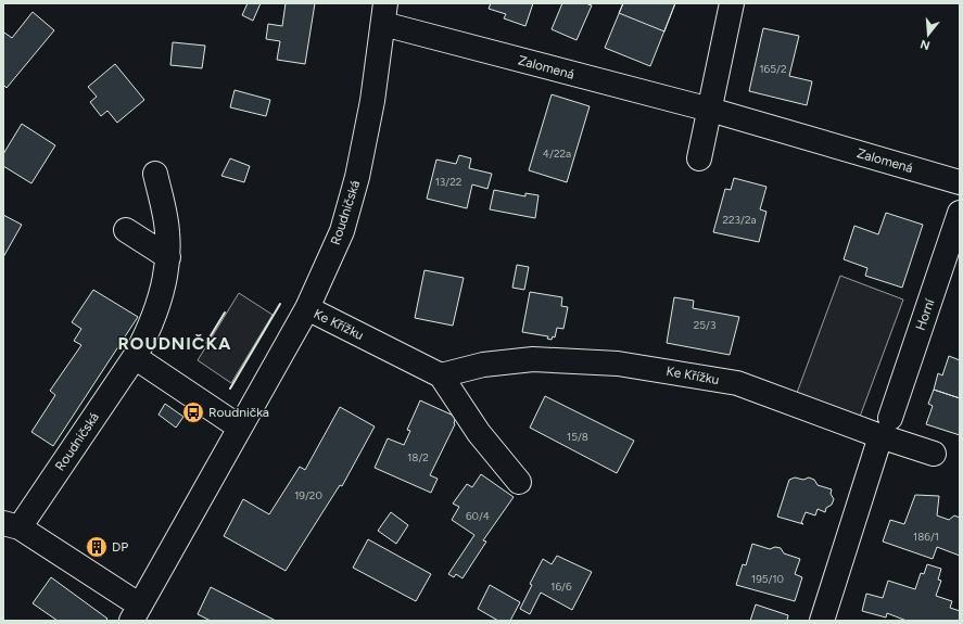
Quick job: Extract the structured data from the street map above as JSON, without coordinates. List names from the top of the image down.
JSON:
{
  "streets": {
    "street": [
      "Zalomená",
      "Roudničská",
      "Horní",
      "Ke Křížku"
    ]
  },
  "crossings": [
    ["Zalomená", "Roudničská"],
    ["Roudničská", "Ke Křížku"],
    ["Horní", "Ke Křížku"]
  ],
  "districts": ["ROUDNIČKA"],
  "places": {
    "bus stop": ["Roudnička"],
    "building": ["DP"]
  },
  "house_numbers": [
    "165/2",
    "4/22a",
    "13/22",
    "223/2a",
    "25/3",
    "15/8",
    "18/2",
    "19/20",
    "60/4",
    "186/1",
    "195/10",
    "16/6"
  ],
  "north": "bottom"
}
